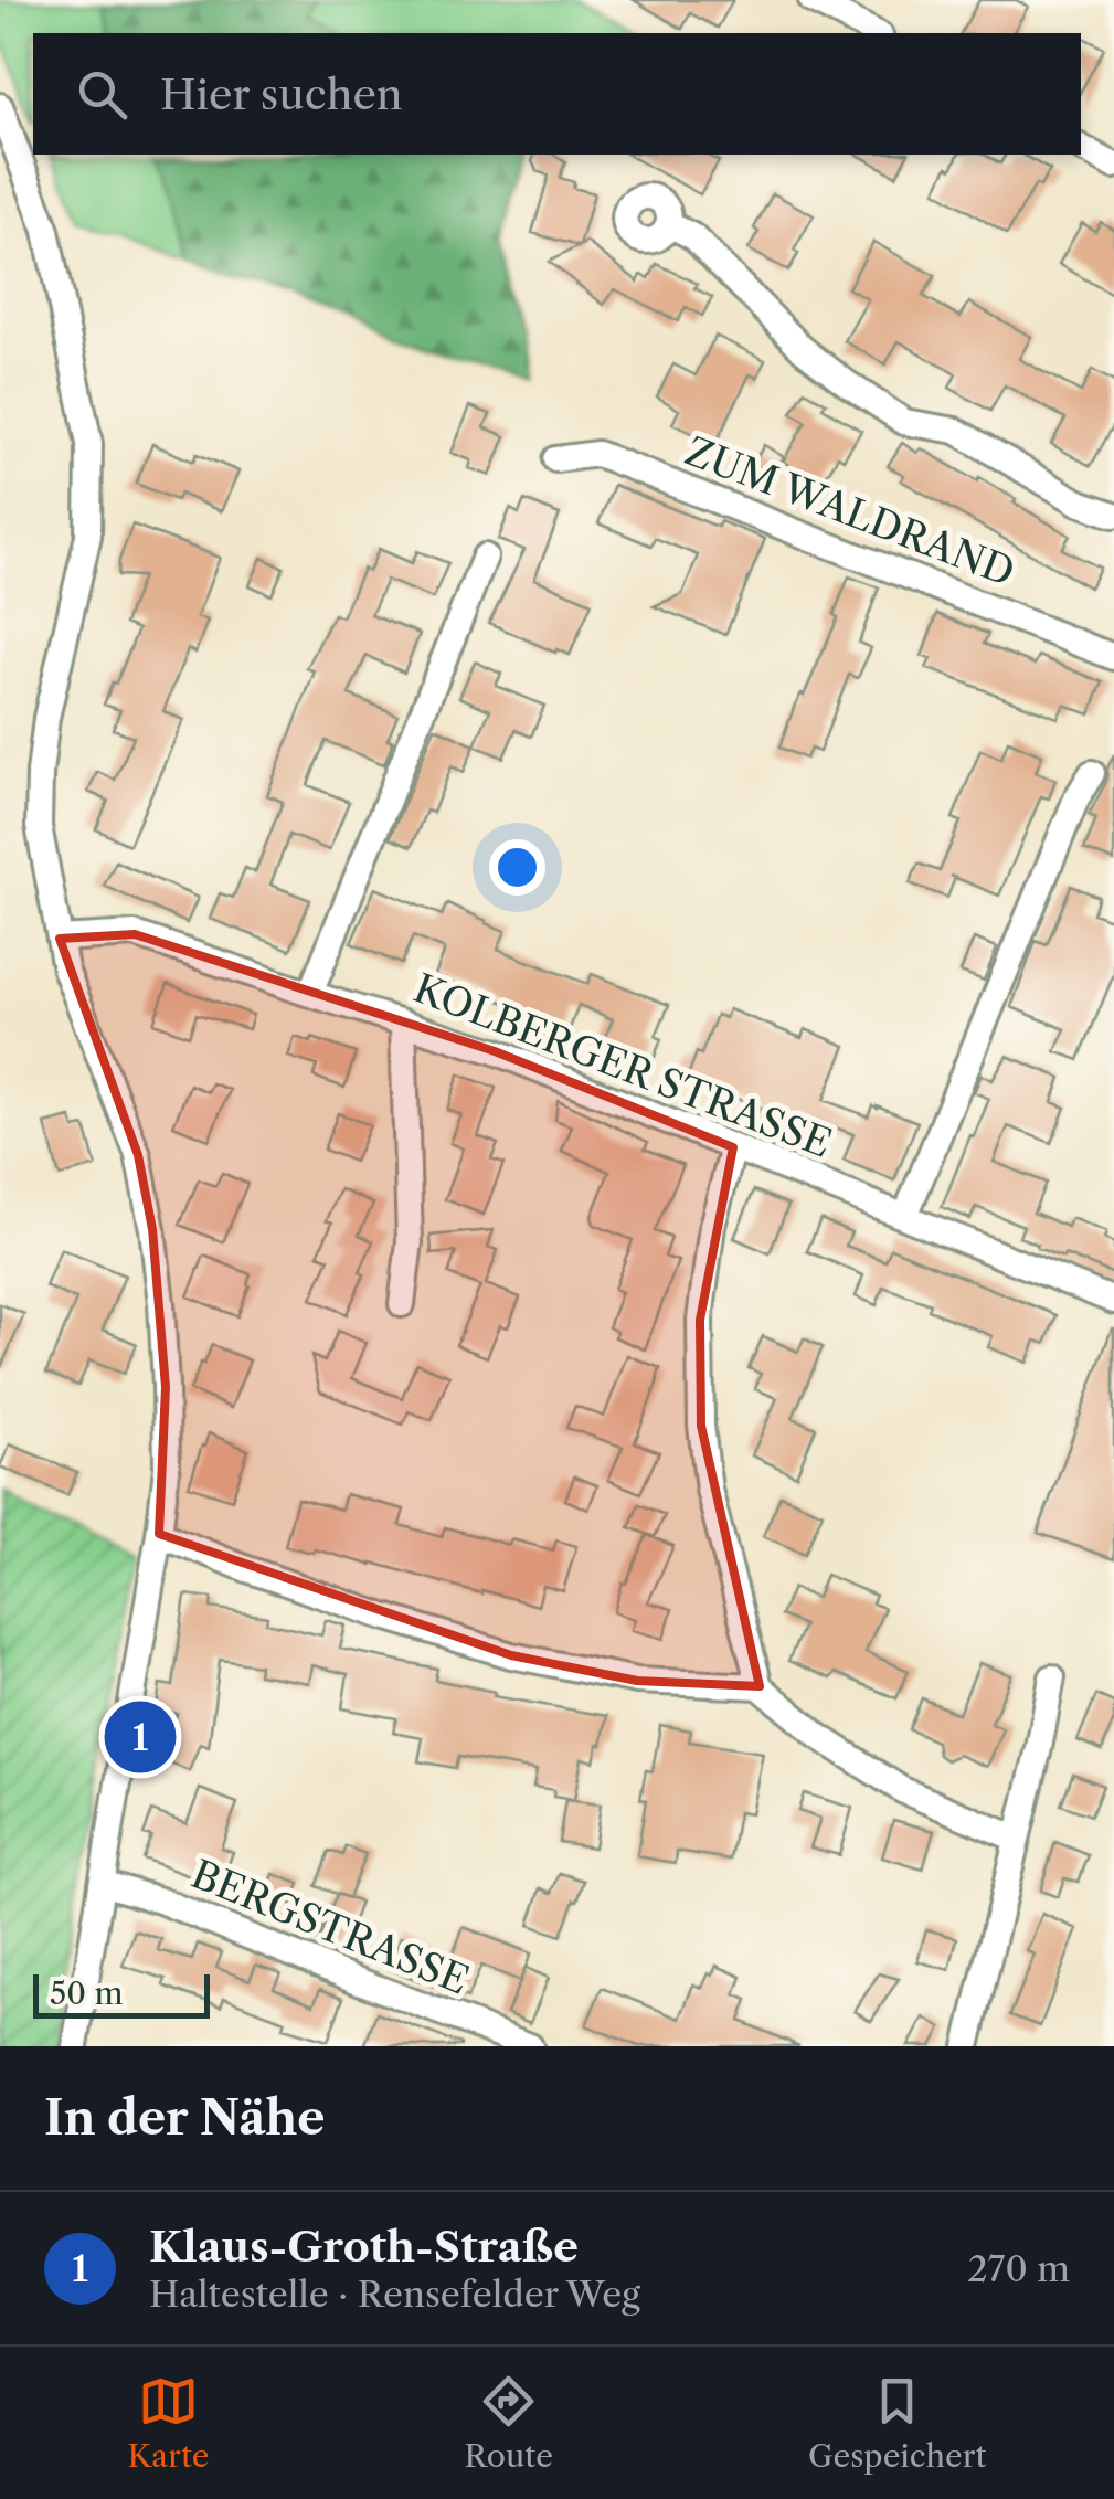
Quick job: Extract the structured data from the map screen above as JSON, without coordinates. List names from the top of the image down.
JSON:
{
  "streets": {
    "street": ["ZUM WALDRAND", "KOLBERGER STRASSE", "BERGSTRASSE"]
  },
  "scale_bar": "50 m",
  "page": {
    "search": "Hier suchen",
    "pins": "1",
    "scale": "50 m",
    "heading": "In der Nähe",
    "list": [
      {
        "mark": "1",
        "name": "Klaus-Groth-Straße",
        "note": "Haltestelle · Rensefelder Weg",
        "value": "270 m"
      }
    ],
    "nav": ["Karte", "Route", "Gespeichert"]
  }
}
